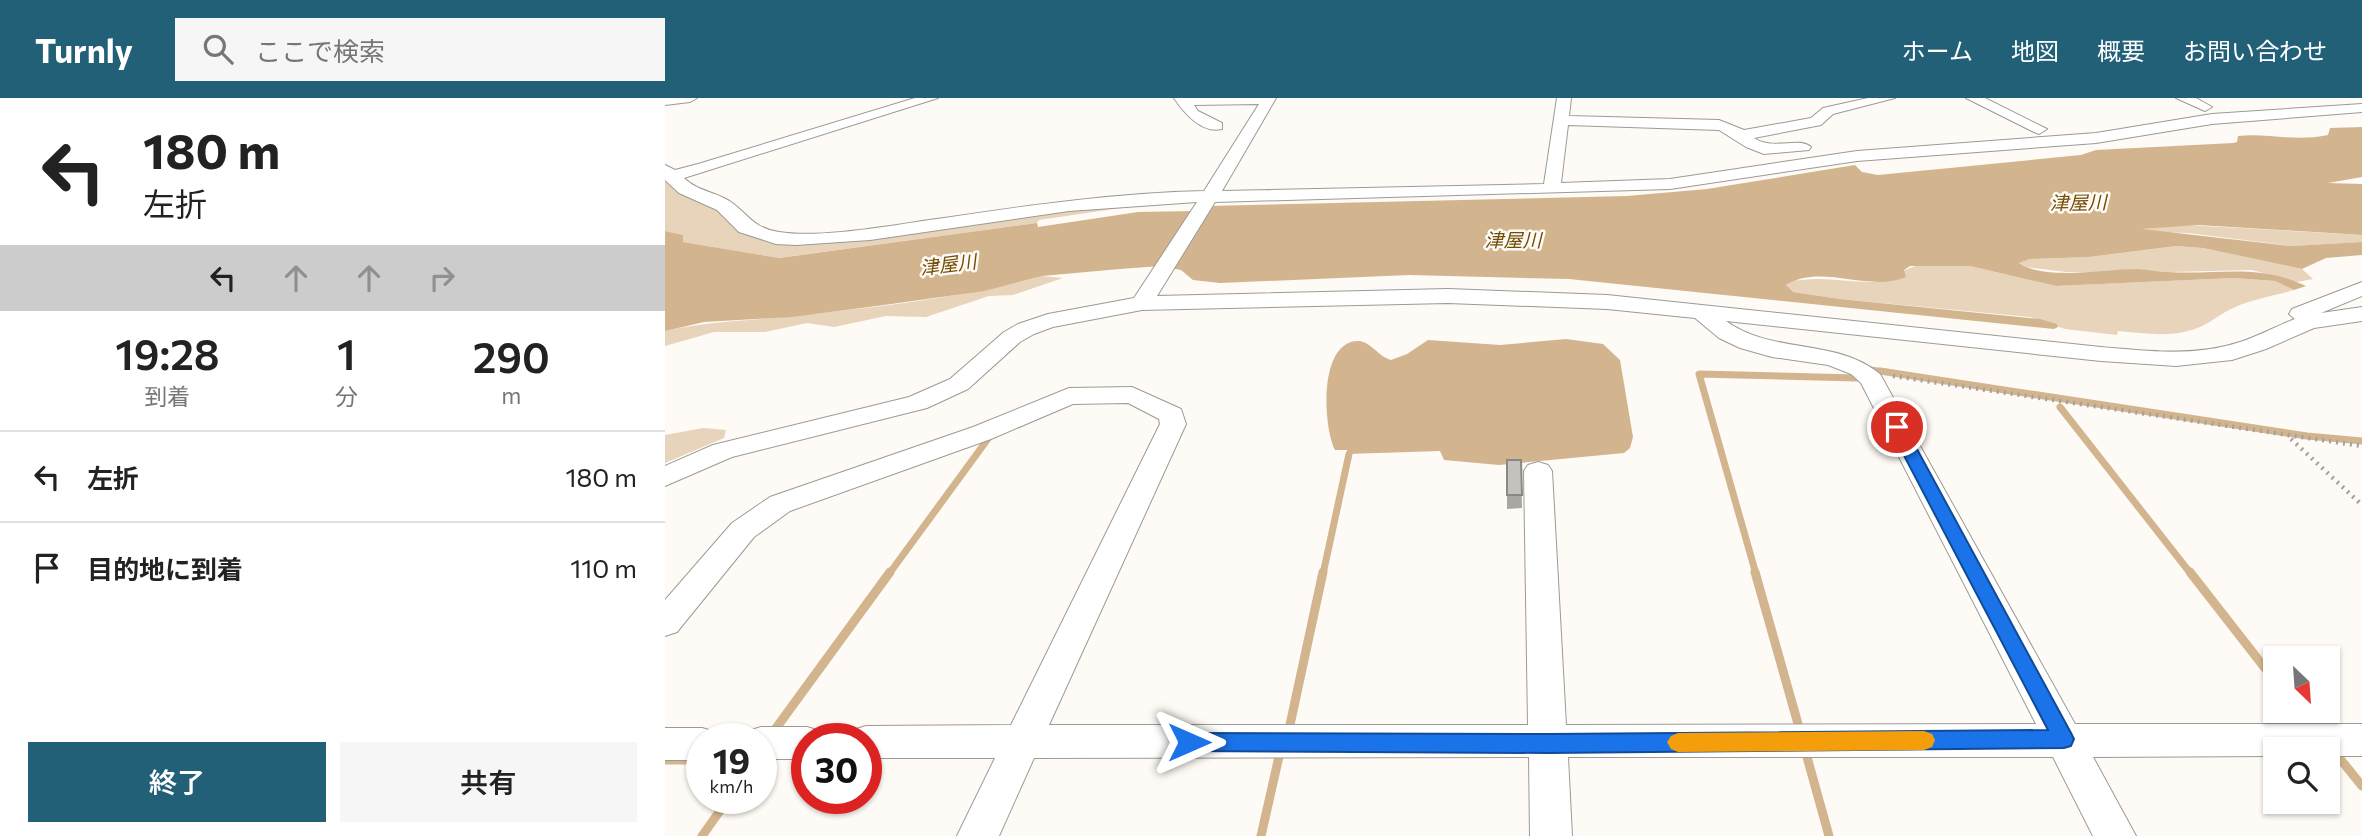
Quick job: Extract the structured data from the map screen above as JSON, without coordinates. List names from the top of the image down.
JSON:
{
  "water": ["津屋川"],
  "north": "bottom right",
  "page": {
    "header": "Turnly",
    "search": "ここで検索",
    "nav": [
      "ホーム",
      "地図",
      "概要",
      "お問い合わせ"
    ],
    "turn": ["180 m", "左折"],
    "eta": [
      "19:28",
      "到着",
      "1",
      "分",
      "290",
      "m"
    ],
    "list": [
      {
        "name": "左折",
        "value": "180 m"
      },
      {
        "name": "目的地に到着",
        "value": "110 m"
      }
    ],
    "speed": "19 km/h",
    "limit": "30",
    "buttons": ["終了", "共有"]
  }
}
